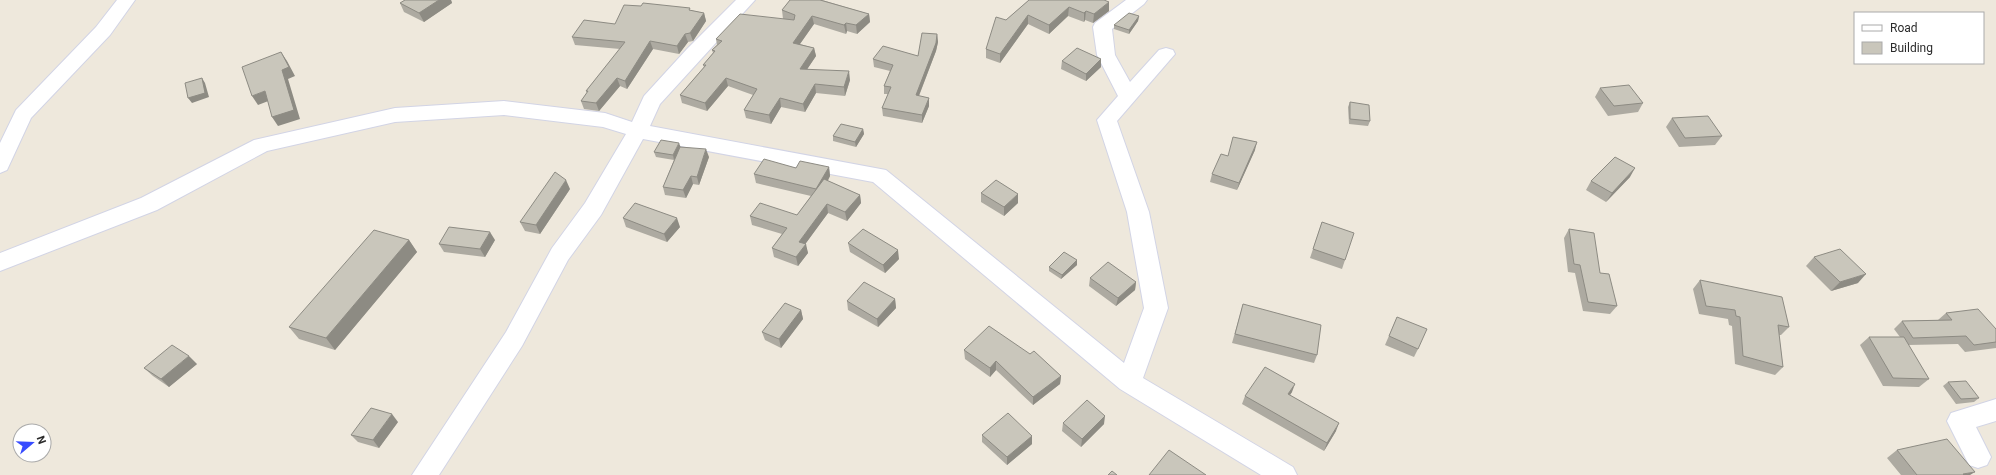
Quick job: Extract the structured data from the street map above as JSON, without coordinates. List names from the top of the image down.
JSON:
{
  "legend": ["Road", "Building"],
  "north": "right"
}
